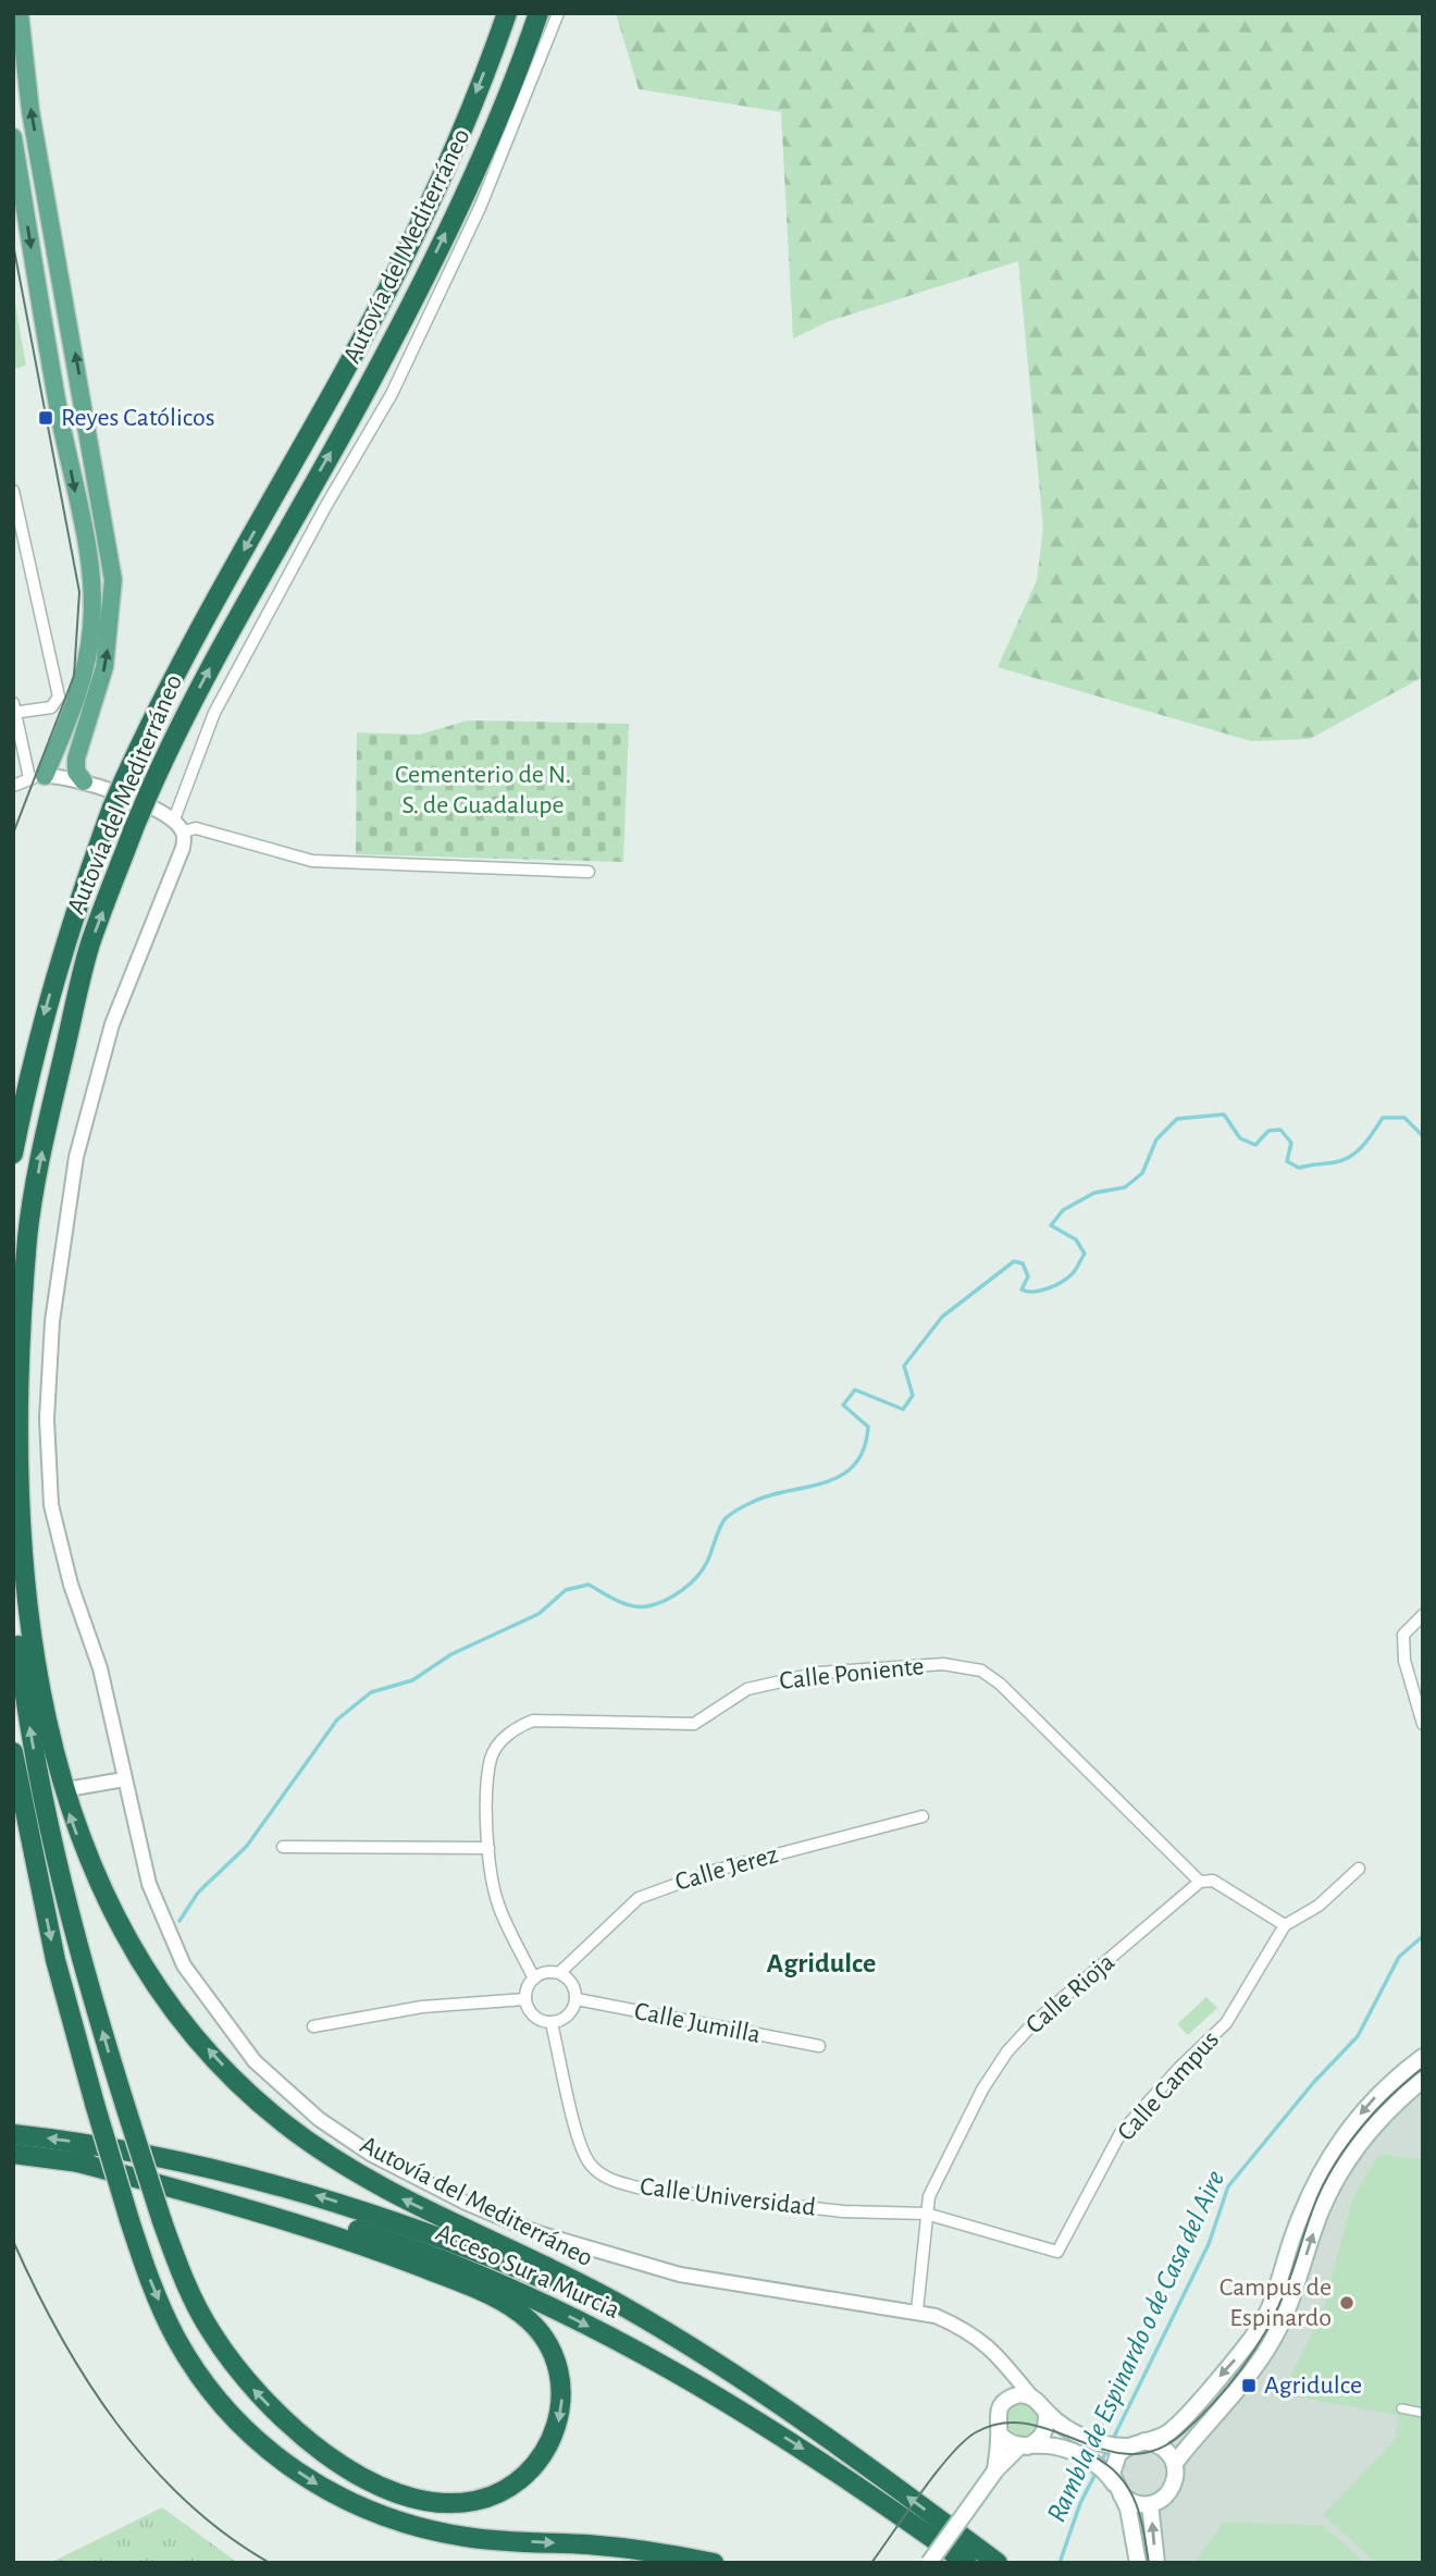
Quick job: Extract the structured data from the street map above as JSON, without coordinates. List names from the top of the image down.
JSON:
{
  "streets": {
    "highway": ["Autovía del Mediterráneo", "Acceso Sur a Murcia"],
    "street": [
      "Calle Poniente",
      "Calle Jerez",
      "Calle Rioja",
      "Calle Jumilla",
      "Calle Campus",
      "Calle Universidad"
    ]
  },
  "crossings": [
    ["Autovía del Mediterráneo", "Acceso Sur a Murcia"],
    ["Calle Poniente", "Calle Jerez"],
    ["Calle Poniente", "Calle Rioja"],
    ["Calle Poniente", "Calle Jumilla"],
    ["Calle Poniente", "Calle Universidad"],
    ["Calle Jerez", "Calle Jumilla"],
    ["Calle Jerez", "Calle Universidad"],
    ["Calle Rioja", "Calle Campus"],
    ["Calle Rioja", "Calle Universidad"],
    ["Calle Jumilla", "Calle Universidad"],
    ["Calle Campus", "Calle Universidad"]
  ],
  "districts": ["Agridulce"],
  "water": ["Rambla de Espinardo o de Casa del Aire"],
  "parks": ["Cementerio de N. S. de Guadalupe"],
  "places": {
    "transit": ["Reyes Católicos", "Agridulce"],
    "other": ["Campus de Espinardo"]
  }
}
